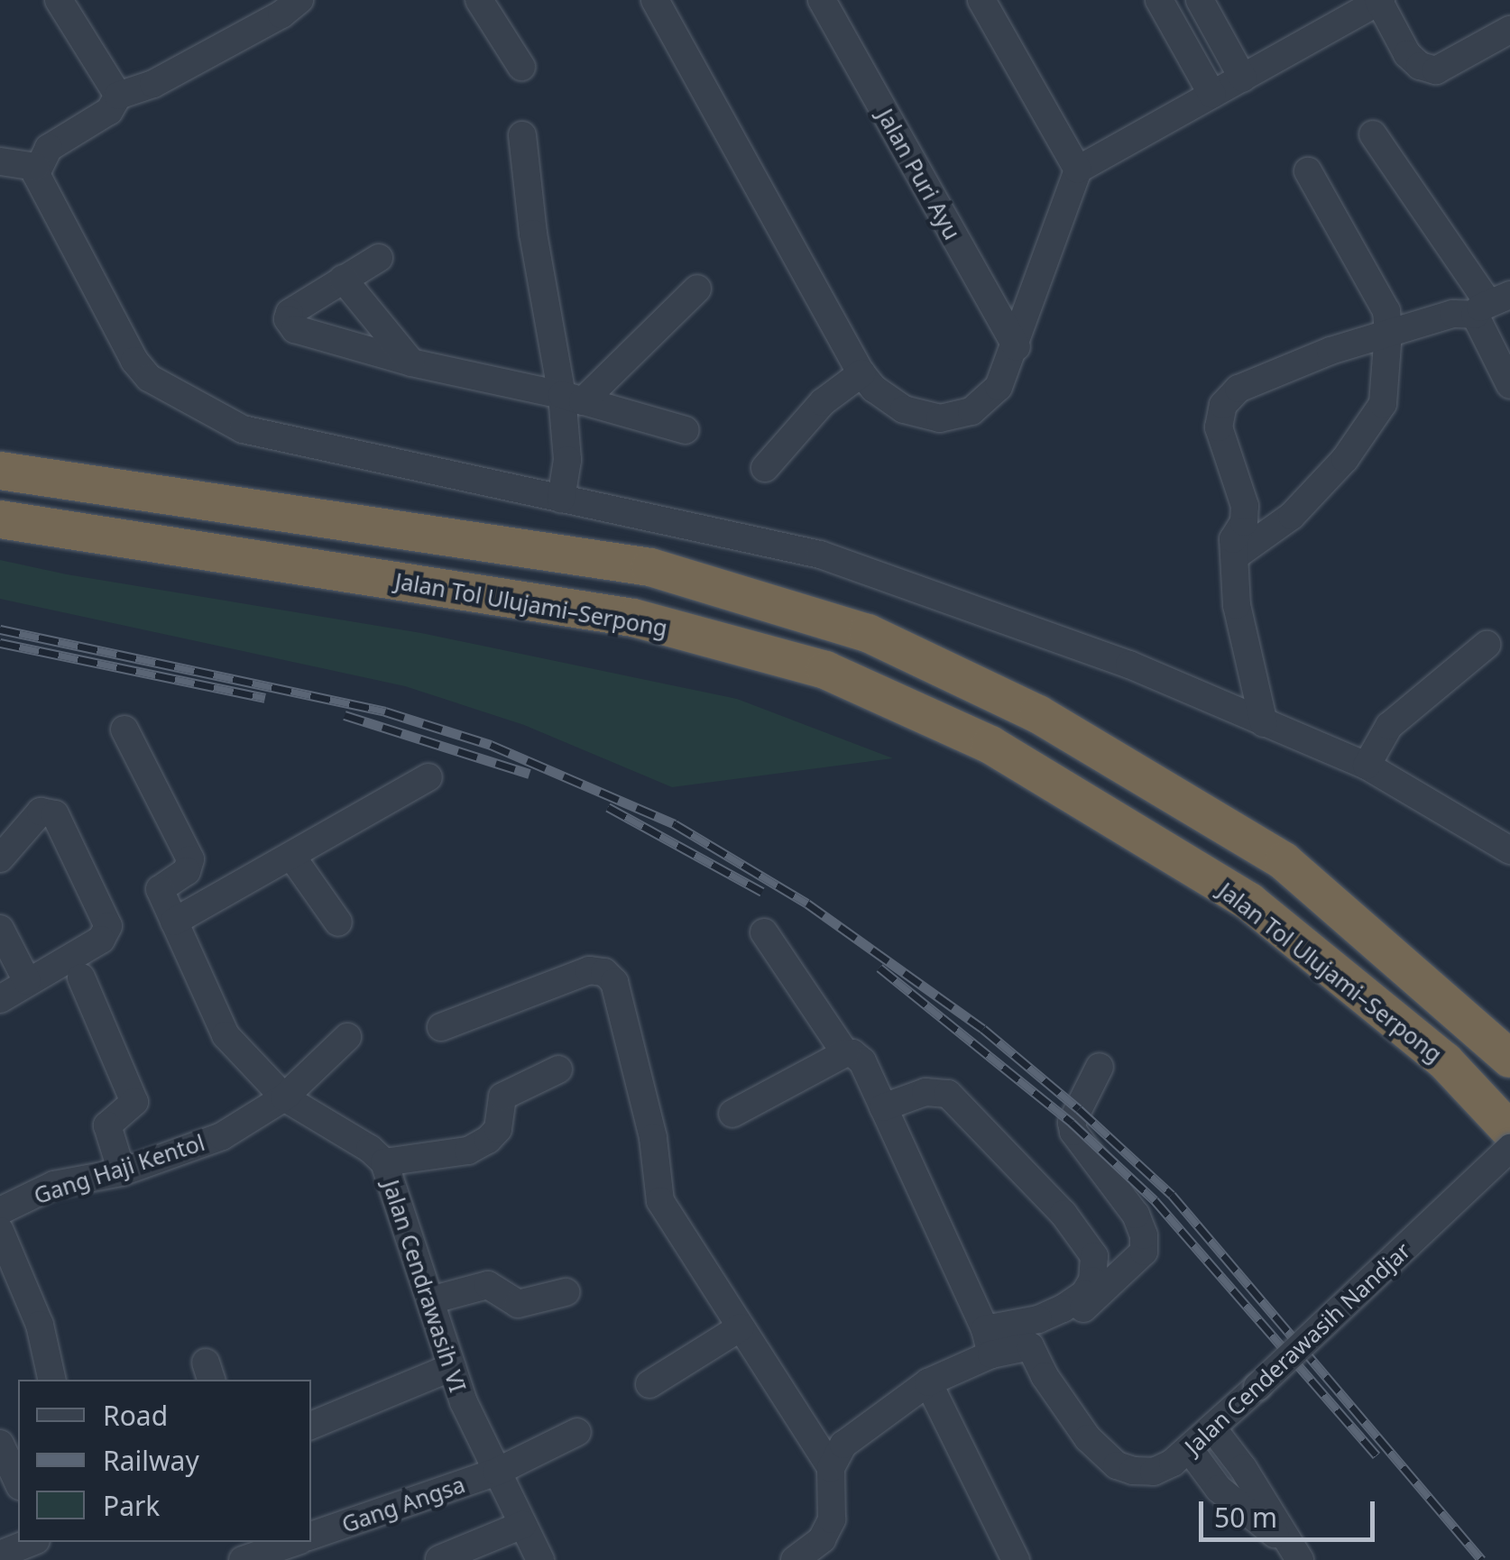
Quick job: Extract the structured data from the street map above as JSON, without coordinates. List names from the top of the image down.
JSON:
{
  "streets": {
    "highway": ["Jalan Tol Ulujami–Serpong"],
    "street": [
      "Jalan Puri Ayu",
      "Gang Haji Kentol",
      "Jalan Cendrawasih VI",
      "Jalan Cenderawasih Nandjar",
      "Gang Angsa"
    ]
  },
  "crossings": [
    ["Gang Haji Kentol", "Jalan Cendrawasih VI"],
    ["Jalan Cendrawasih VI", "Gang Angsa"]
  ],
  "legend": ["Road", "Railway", "Park"],
  "scale_bar": "50 m"
}
